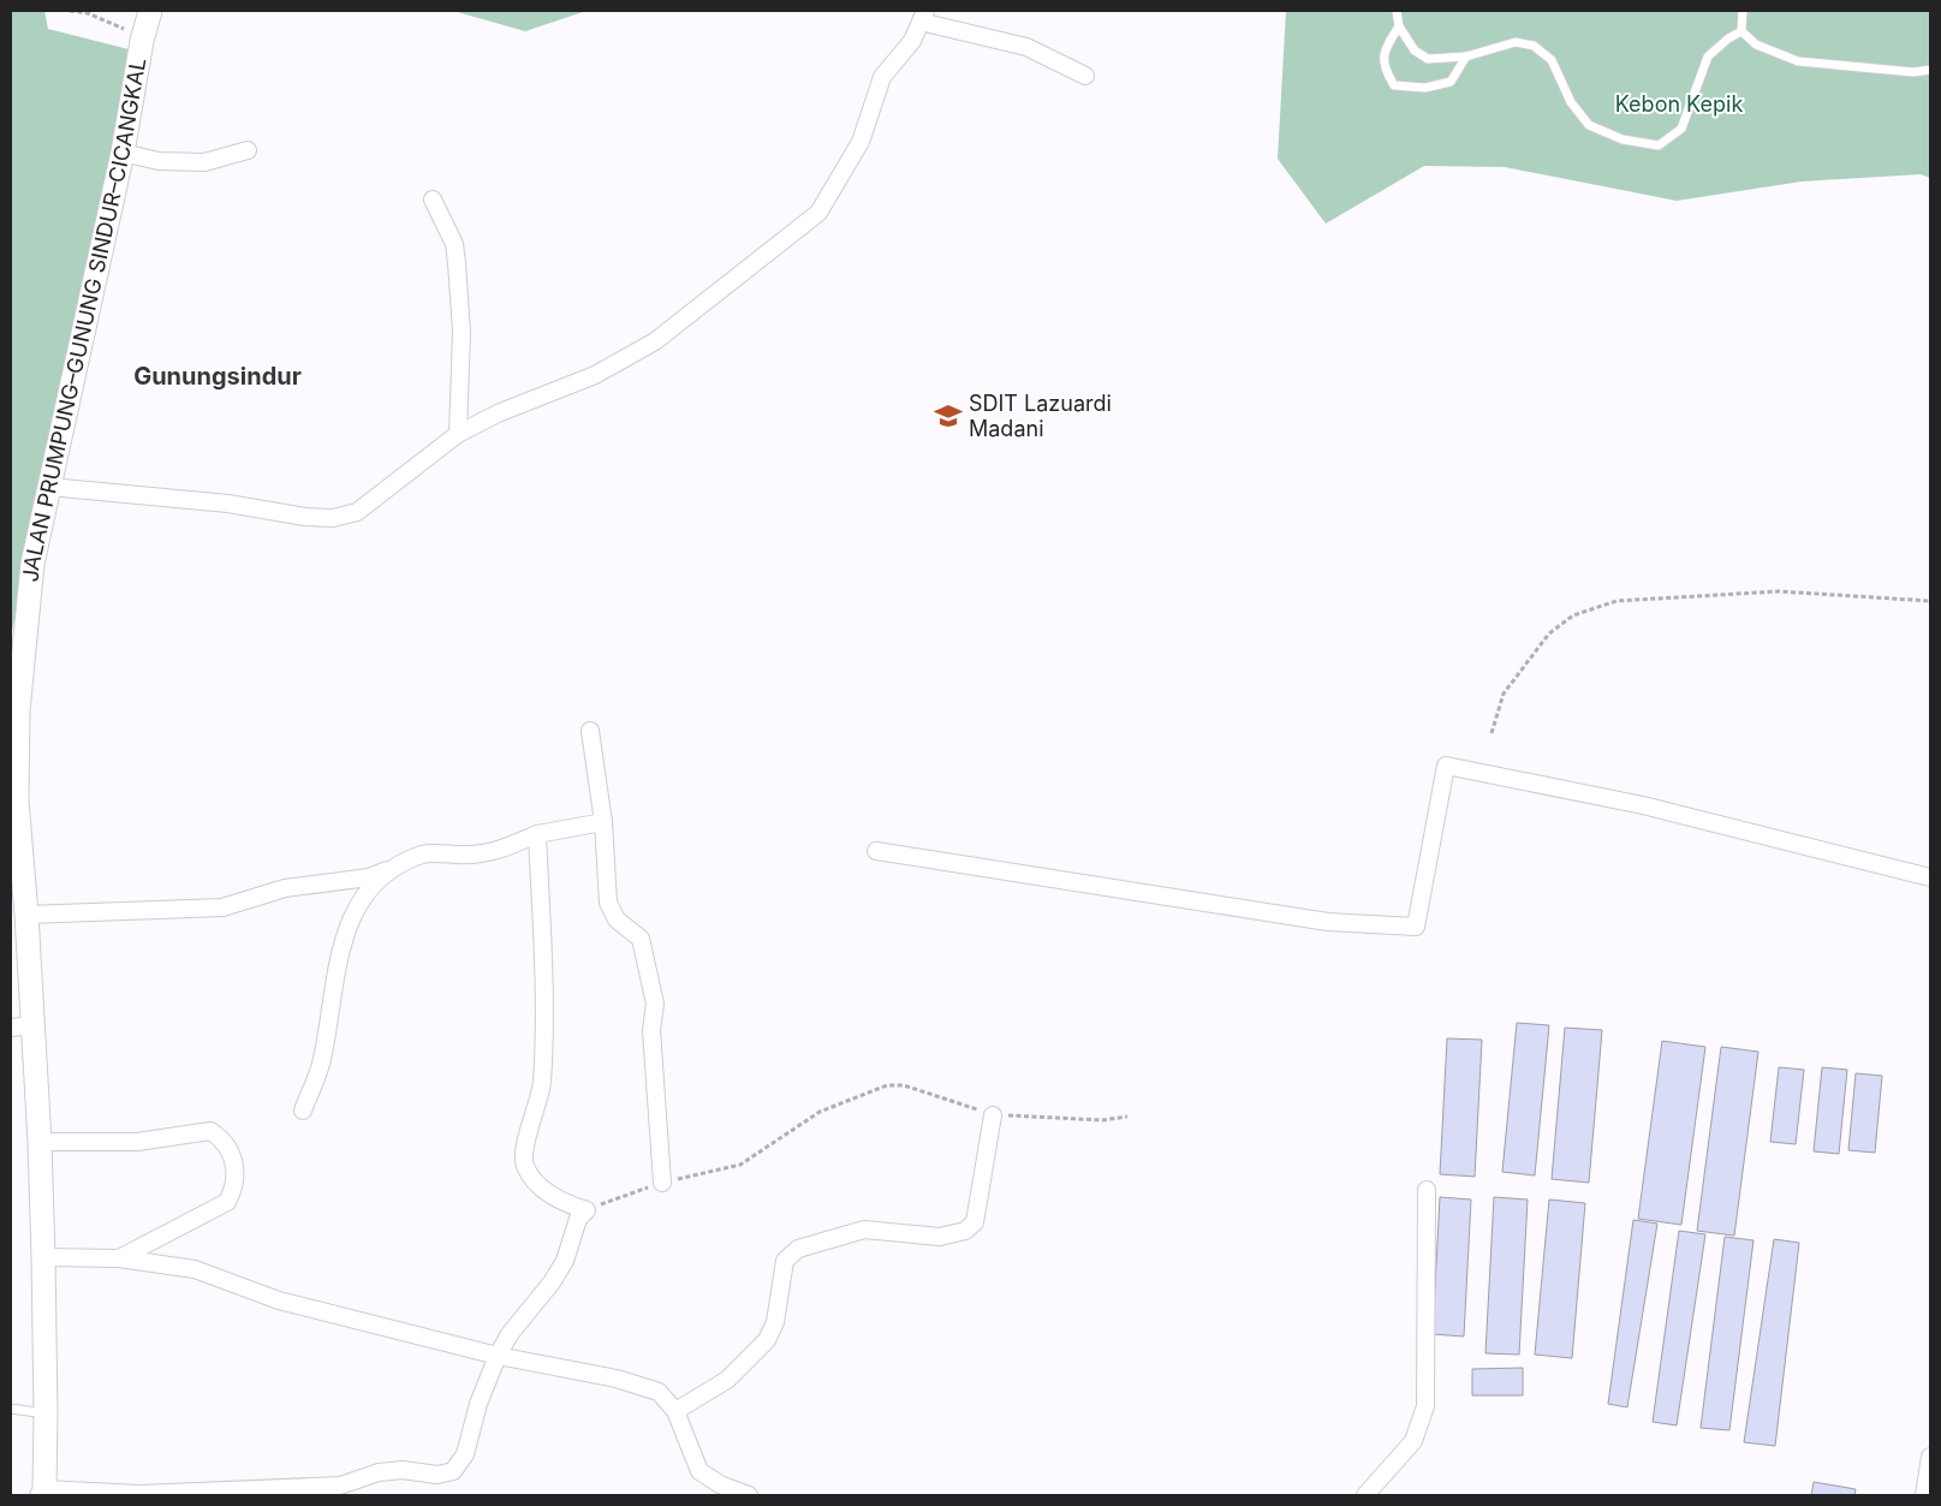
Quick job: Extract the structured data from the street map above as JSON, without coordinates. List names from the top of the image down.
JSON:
{
  "streets": {
    "main road": ["JALAN PRUMPUNG–GUNUNG SINDUR–CICANGKAL"]
  },
  "districts": ["Gunungsindur"],
  "parks": ["Kebon Kepik"],
  "places": {
    "school or university": ["SDIT Lazuardi Madani"]
  }
}
